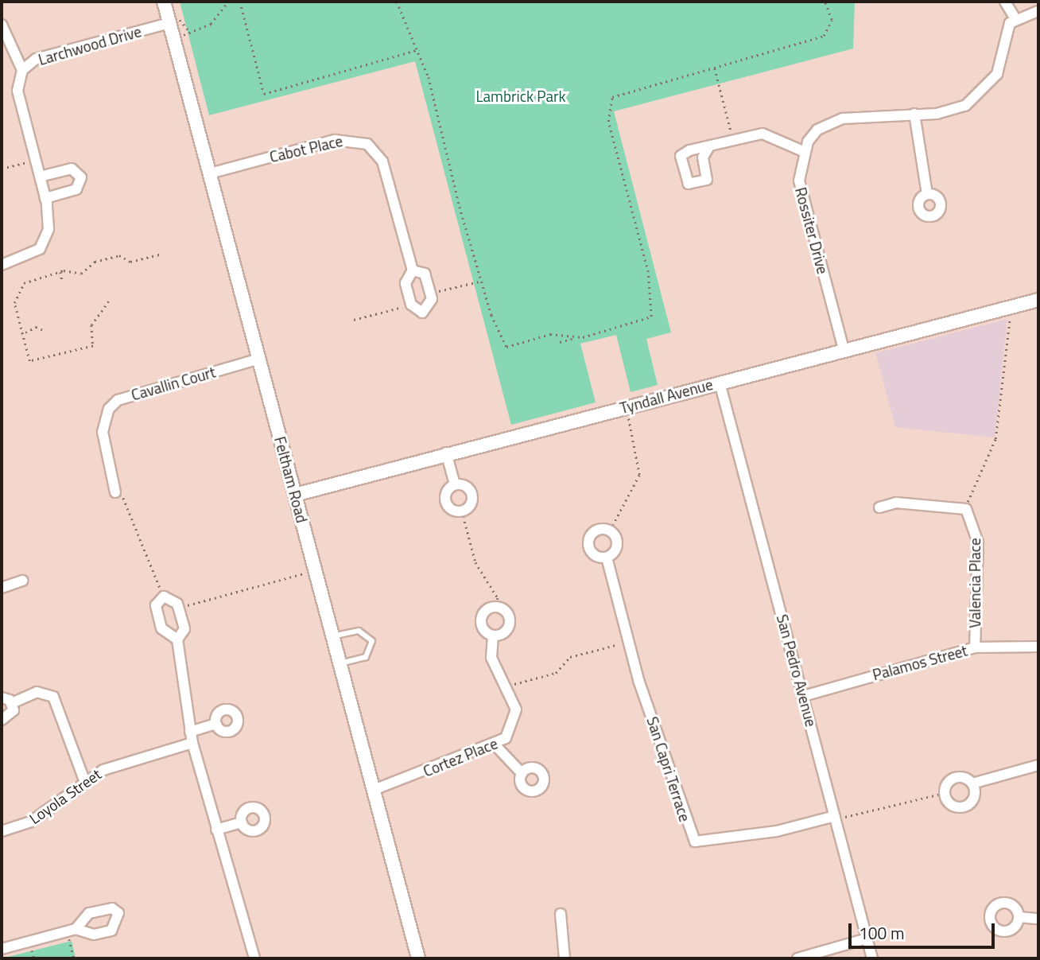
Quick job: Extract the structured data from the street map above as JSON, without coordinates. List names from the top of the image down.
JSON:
{
  "streets": {
    "street": [
      "Larchwood Drive",
      "Cabot Place",
      "Rossiter Drive",
      "Cavallin Court",
      "Tyndall Avenue",
      "Feltham Road",
      "Valencia Place",
      "Palamos Street",
      "San Pedro Avenue",
      "Cortez Place",
      "San Capri Terrace",
      "Loyola Street"
    ]
  },
  "crossings": [
    ["Larchwood Drive", "Feltham Road"],
    ["Cabot Place", "Feltham Road"],
    ["Rossiter Drive", "Tyndall Avenue"],
    ["Cavallin Court", "Feltham Road"],
    ["Tyndall Avenue", "Feltham Road"],
    ["Tyndall Avenue", "San Pedro Avenue"],
    ["Feltham Road", "Cortez Place"],
    ["Valencia Place", "Palamos Street"],
    ["Palamos Street", "San Pedro Avenue"],
    ["San Pedro Avenue", "San Capri Terrace"]
  ],
  "parks": ["Lambrick Park"],
  "scale_bar": "100 m"
}
